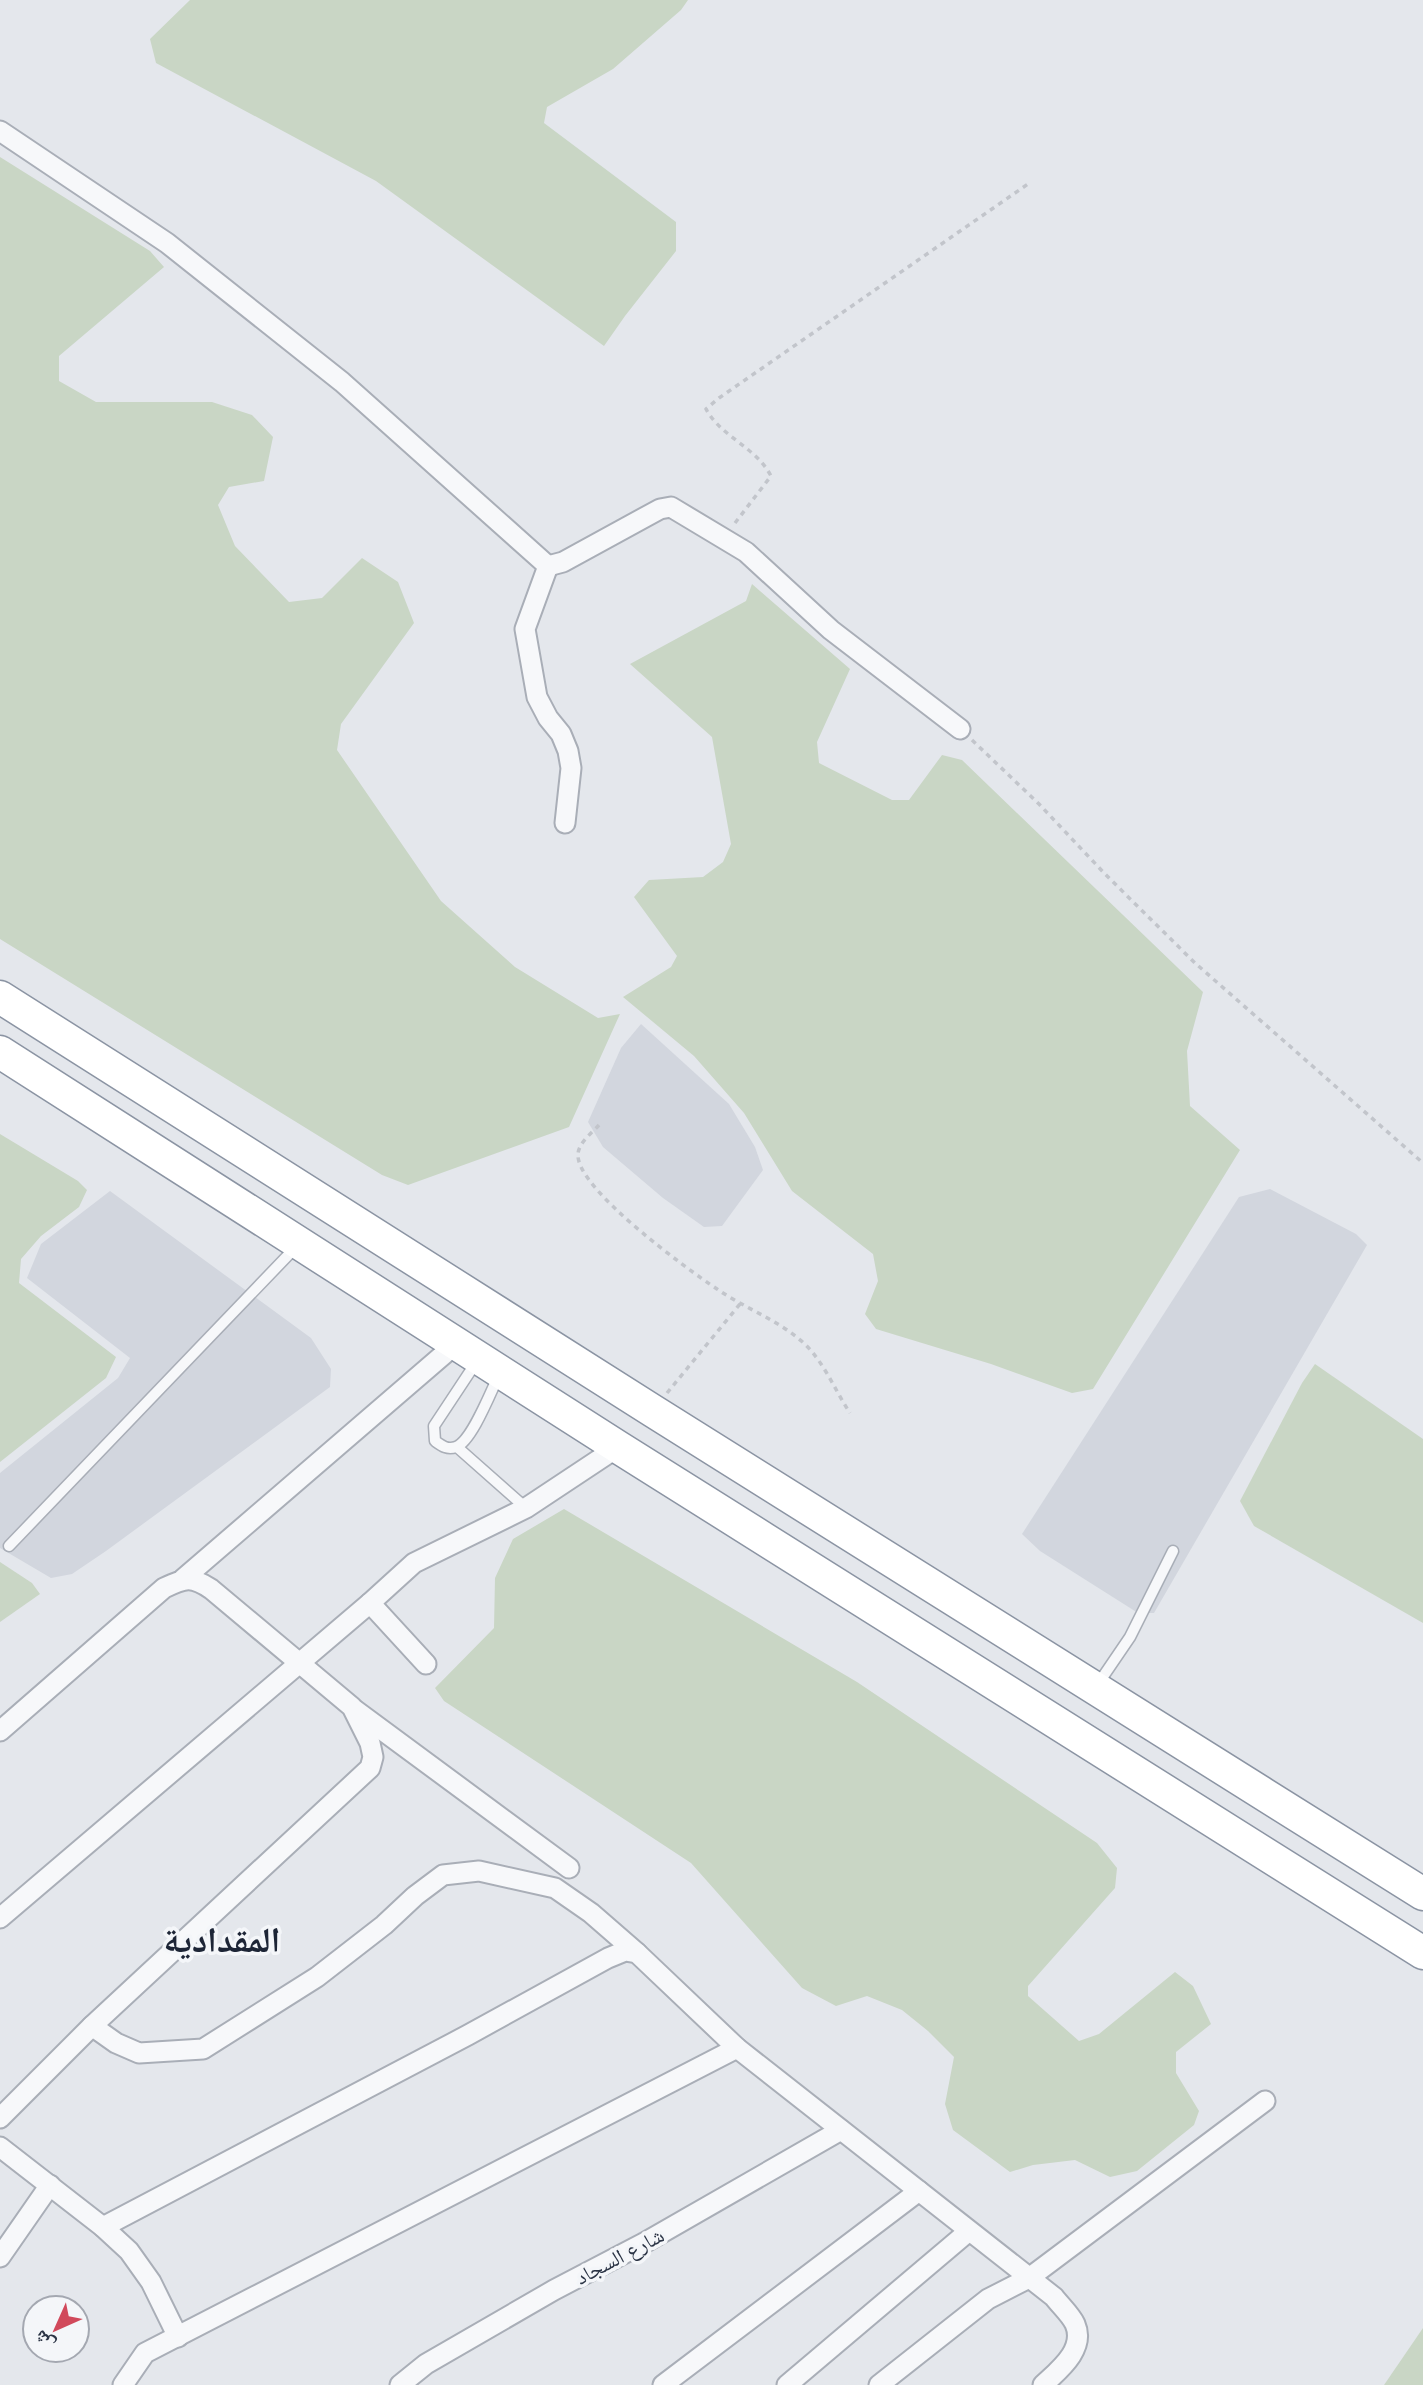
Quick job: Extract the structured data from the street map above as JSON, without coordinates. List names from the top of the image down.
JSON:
{
  "streets": {
    "street": ["شارع السجاد"]
  },
  "districts": ["المقدادیة"],
  "north": "bottom left"
}
